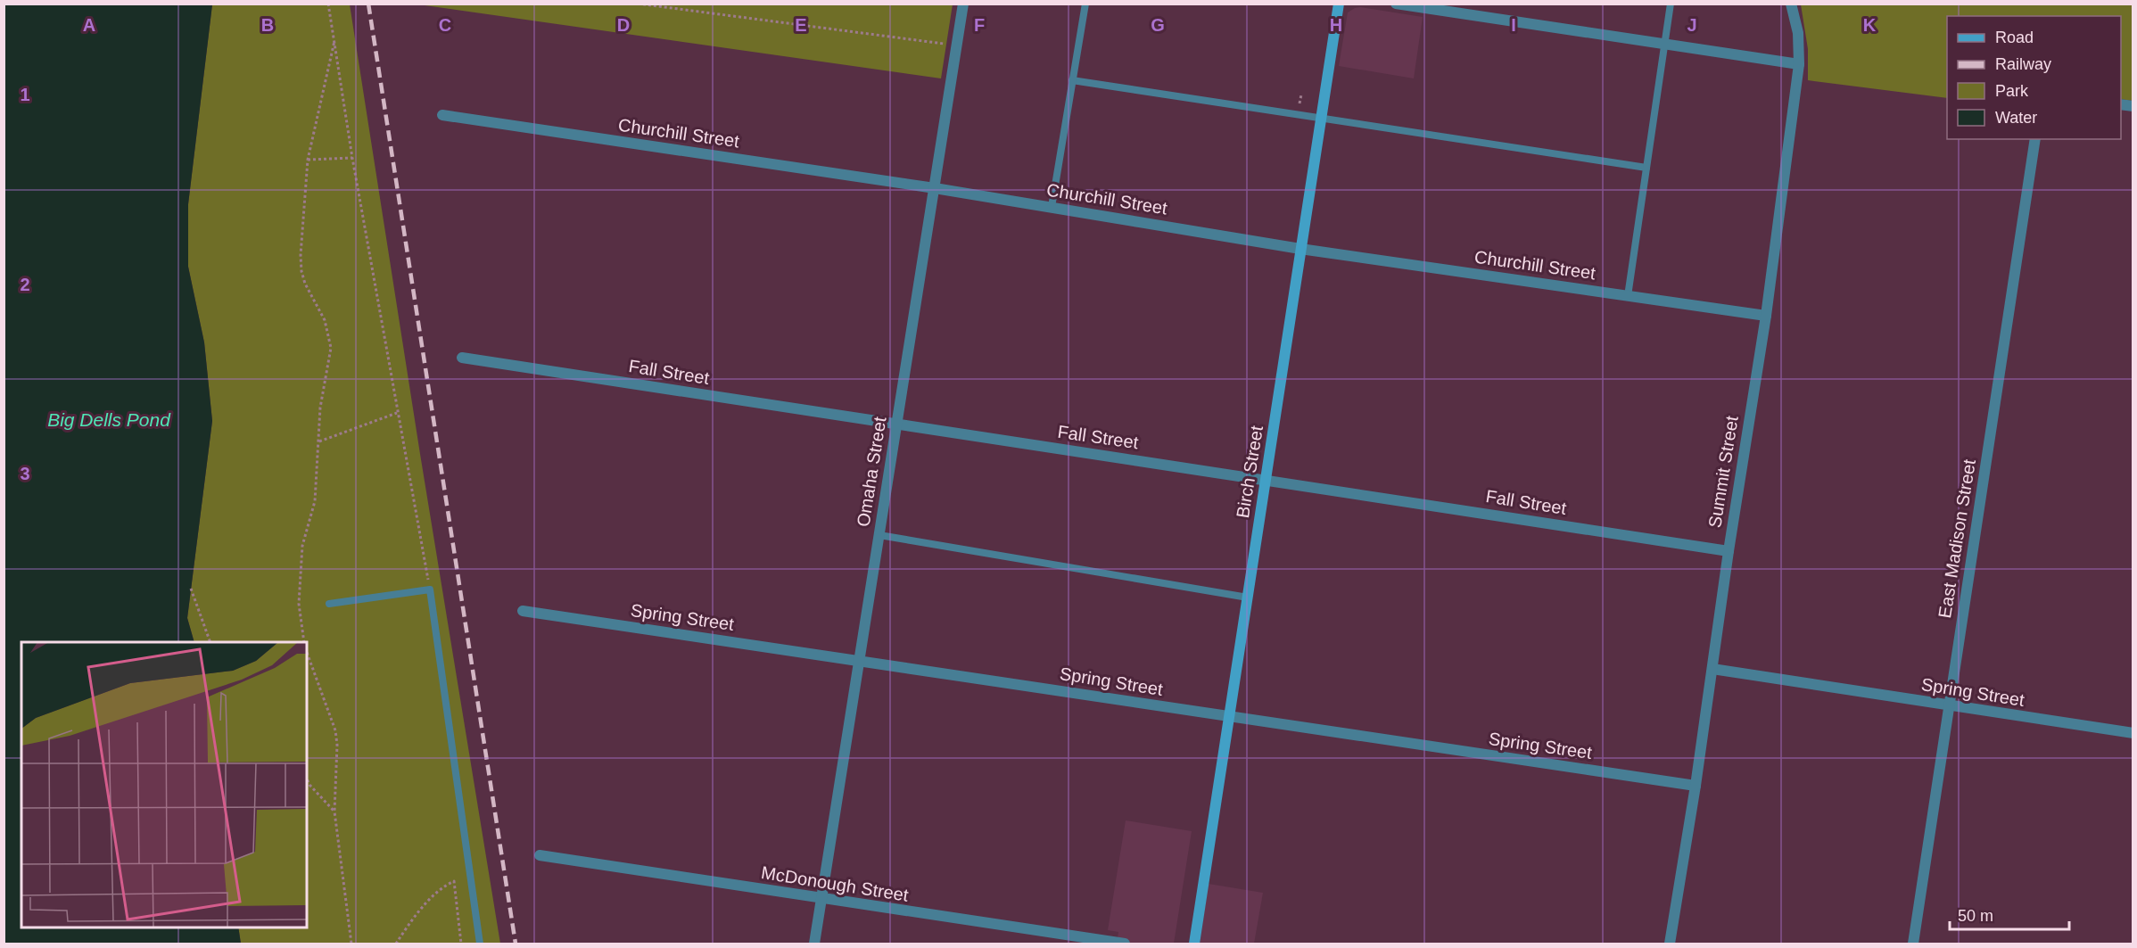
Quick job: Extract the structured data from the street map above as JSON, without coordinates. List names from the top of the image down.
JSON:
{
  "streets": {
    "main road": ["Birch Street"],
    "street": [
      "Churchill Street",
      "Fall Street",
      "Omaha Street",
      "Summit Street",
      "East Madison Street",
      "Spring Street",
      "McDonough Street"
    ]
  },
  "crossings": [
    ["Churchill Street", "Omaha Street"],
    ["Churchill Street", "Birch Street"],
    ["Churchill Street", "Summit Street"],
    ["Fall Street", "Omaha Street"],
    ["Fall Street", "Birch Street"],
    ["Fall Street", "Summit Street"],
    ["Omaha Street", "Spring Street"],
    ["Omaha Street", "McDonough Street"],
    ["Birch Street", "Spring Street"],
    ["Summit Street", "Spring Street"],
    ["East Madison Street", "Spring Street"]
  ],
  "water": ["Big Dells Pond"],
  "legend": [
    "Road",
    "Railway",
    "Park",
    "Water"
  ],
  "scale_bar": "50 m",
  "grid": {
    "columns": [
      "A",
      "B",
      "C",
      "D",
      "E",
      "F",
      "G",
      "H",
      "I",
      "J",
      "K"
    ],
    "rows": ["1", "2", "3"]
  }
}
